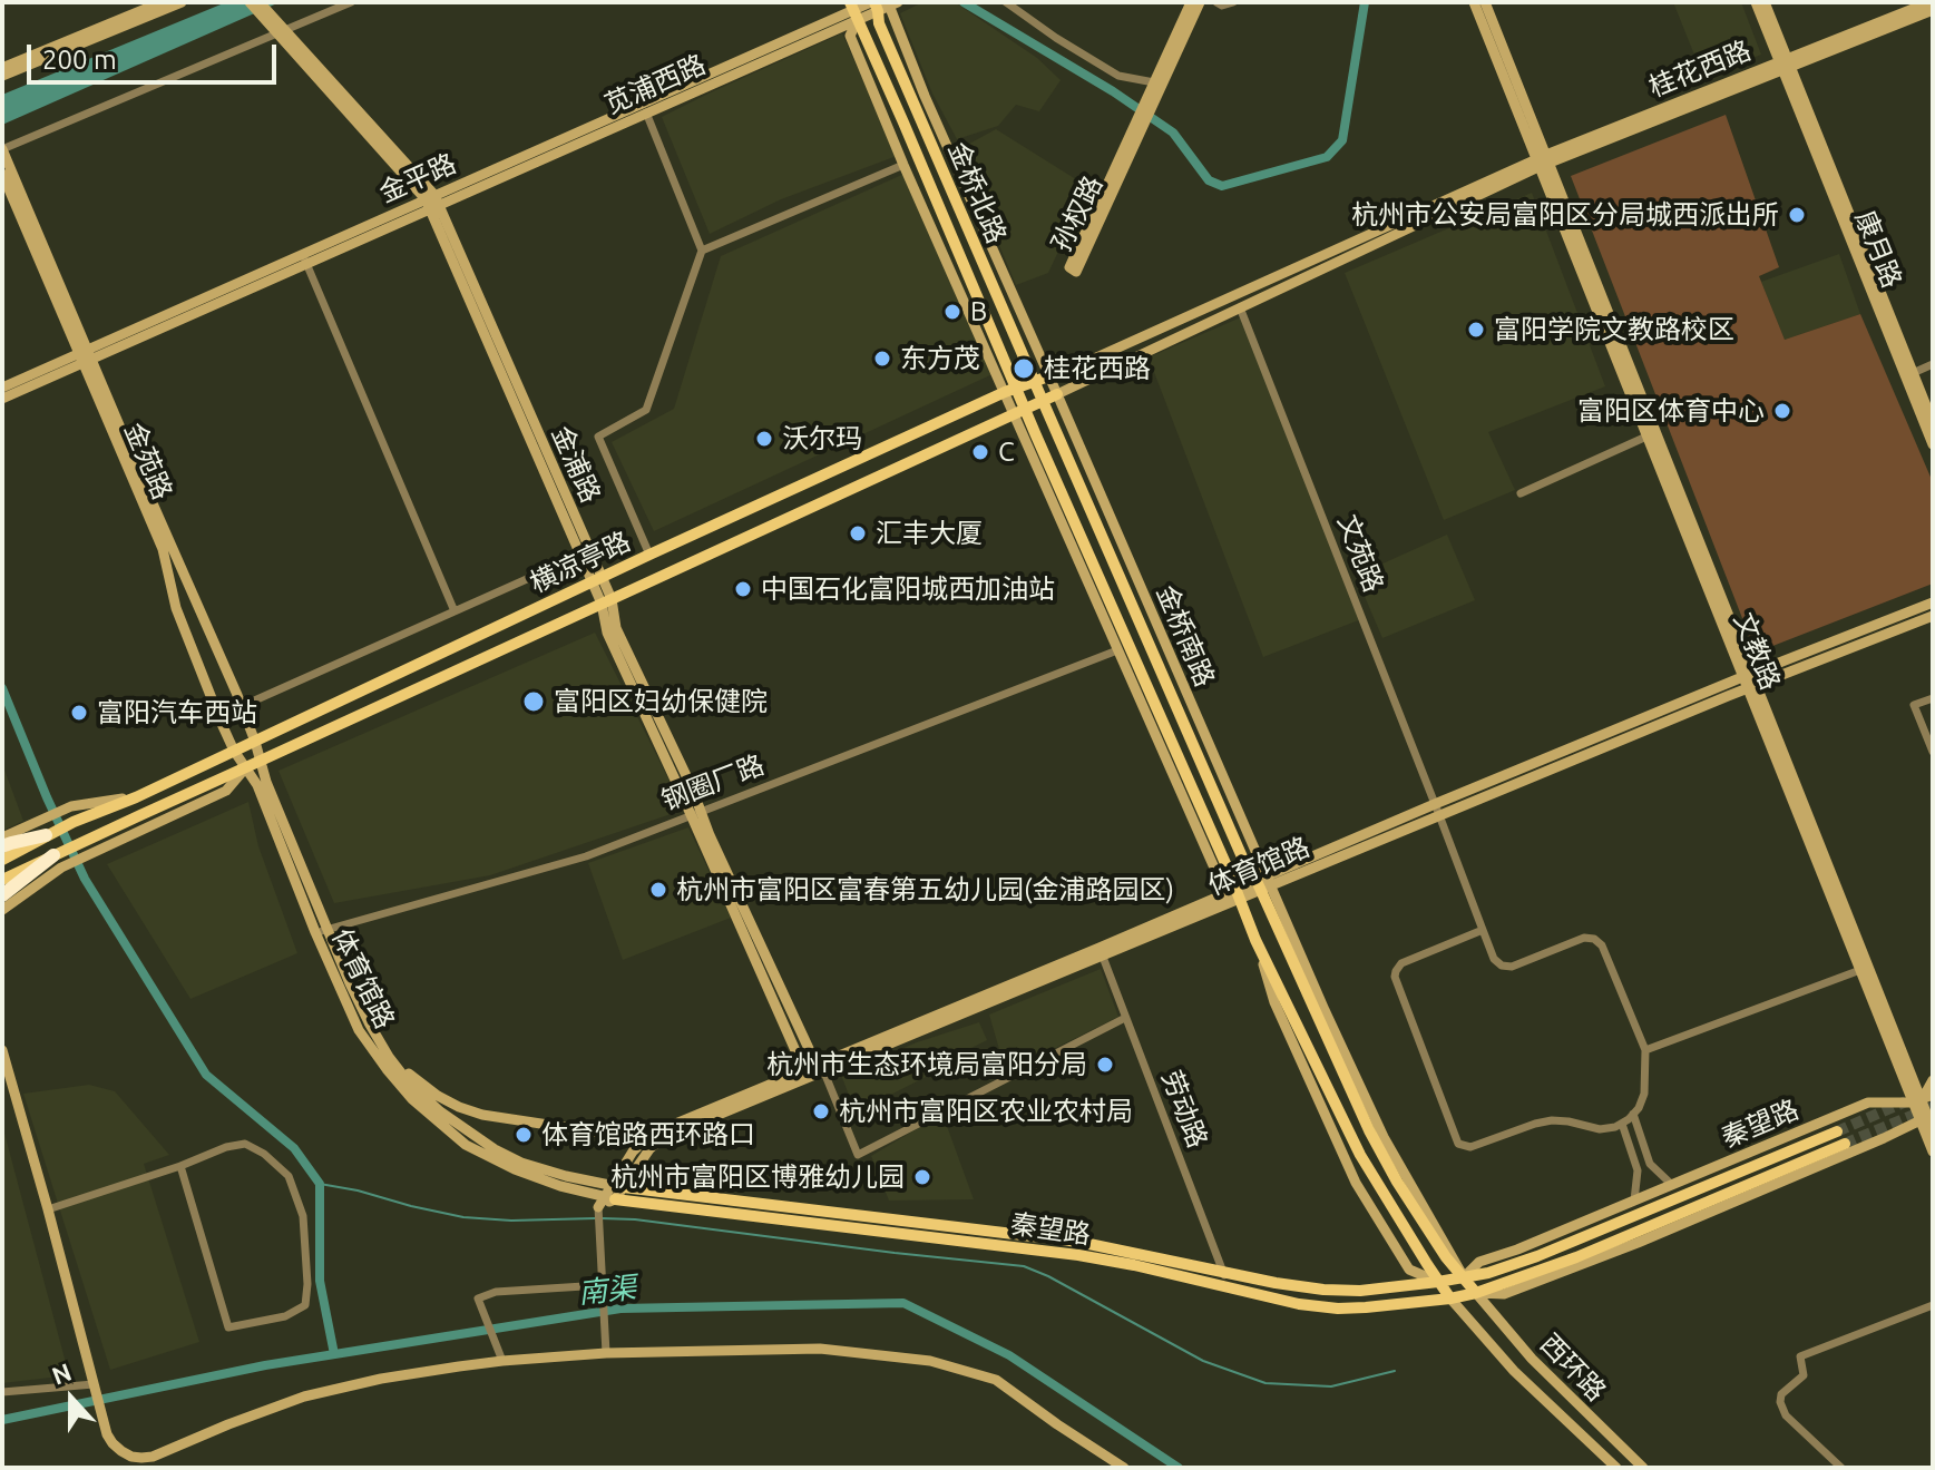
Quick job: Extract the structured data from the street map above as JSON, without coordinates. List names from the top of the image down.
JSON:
{
  "streets": {
    "main road": [
      "金桥北路",
      "横凉亭路",
      "金桥南路",
      "秦望路"
    ],
    "street": [
      "桂花西路",
      "苋浦西路",
      "金平路",
      "孙权路",
      "康月路",
      "金苑路",
      "金浦路",
      "文苑路",
      "文教路",
      "钢圈厂路",
      "体育馆路",
      "劳动路",
      "西环路"
    ]
  },
  "crossings": [
    ["桂花西路", "康月路"],
    ["桂花西路", "文苑路"],
    ["桂花西路", "横凉亭路"],
    ["桂花西路", "金桥南路"],
    ["桂花西路", "文教路"],
    ["苋浦西路", "金平路"],
    ["苋浦西路", "金桥北路"],
    ["苋浦西路", "金浦路"],
    ["苋浦西路", "金桥南路"],
    ["金平路", "金桥北路"],
    ["金平路", "金苑路"],
    ["金平路", "金浦路"],
    ["金平路", "体育馆路"],
    ["金桥北路", "横凉亭路"],
    ["金桥北路", "金桥南路"],
    ["金苑路", "横凉亭路"],
    ["金苑路", "体育馆路"],
    ["金浦路", "横凉亭路"],
    ["金浦路", "钢圈厂路"],
    ["金浦路", "体育馆路"],
    ["文苑路", "体育馆路"],
    ["横凉亭路", "金桥南路"],
    ["横凉亭路", "体育馆路"],
    ["金桥南路", "钢圈厂路"],
    ["金桥南路", "体育馆路"],
    ["金桥南路", "秦望路"],
    ["金桥南路", "西环路"],
    ["文教路", "体育馆路"],
    ["文教路", "秦望路"],
    ["钢圈厂路", "体育馆路"],
    ["体育馆路", "劳动路"],
    ["体育馆路", "秦望路"],
    ["劳动路", "秦望路"],
    ["秦望路", "西环路"]
  ],
  "water": ["南渠"],
  "places": [
    "杭州市公安局富阳区分局城西派出所",
    "B",
    "富阳学院文教路校区",
    "东方茂",
    "桂花西路",
    "富阳区体育中心",
    "沃尔玛",
    "C",
    "汇丰大厦",
    "中国石化富阳城西加油站",
    "富阳区妇幼保健院",
    "富阳汽车西站",
    "杭州市富阳区富春第五幼儿园(金浦路园区)",
    "杭州市生态环境局富阳分局",
    "杭州市富阳区农业农村局",
    "体育馆路西环路口",
    "杭州市富阳区博雅幼儿园"
  ],
  "scale_bar": "200 m",
  "north": "top"
}
